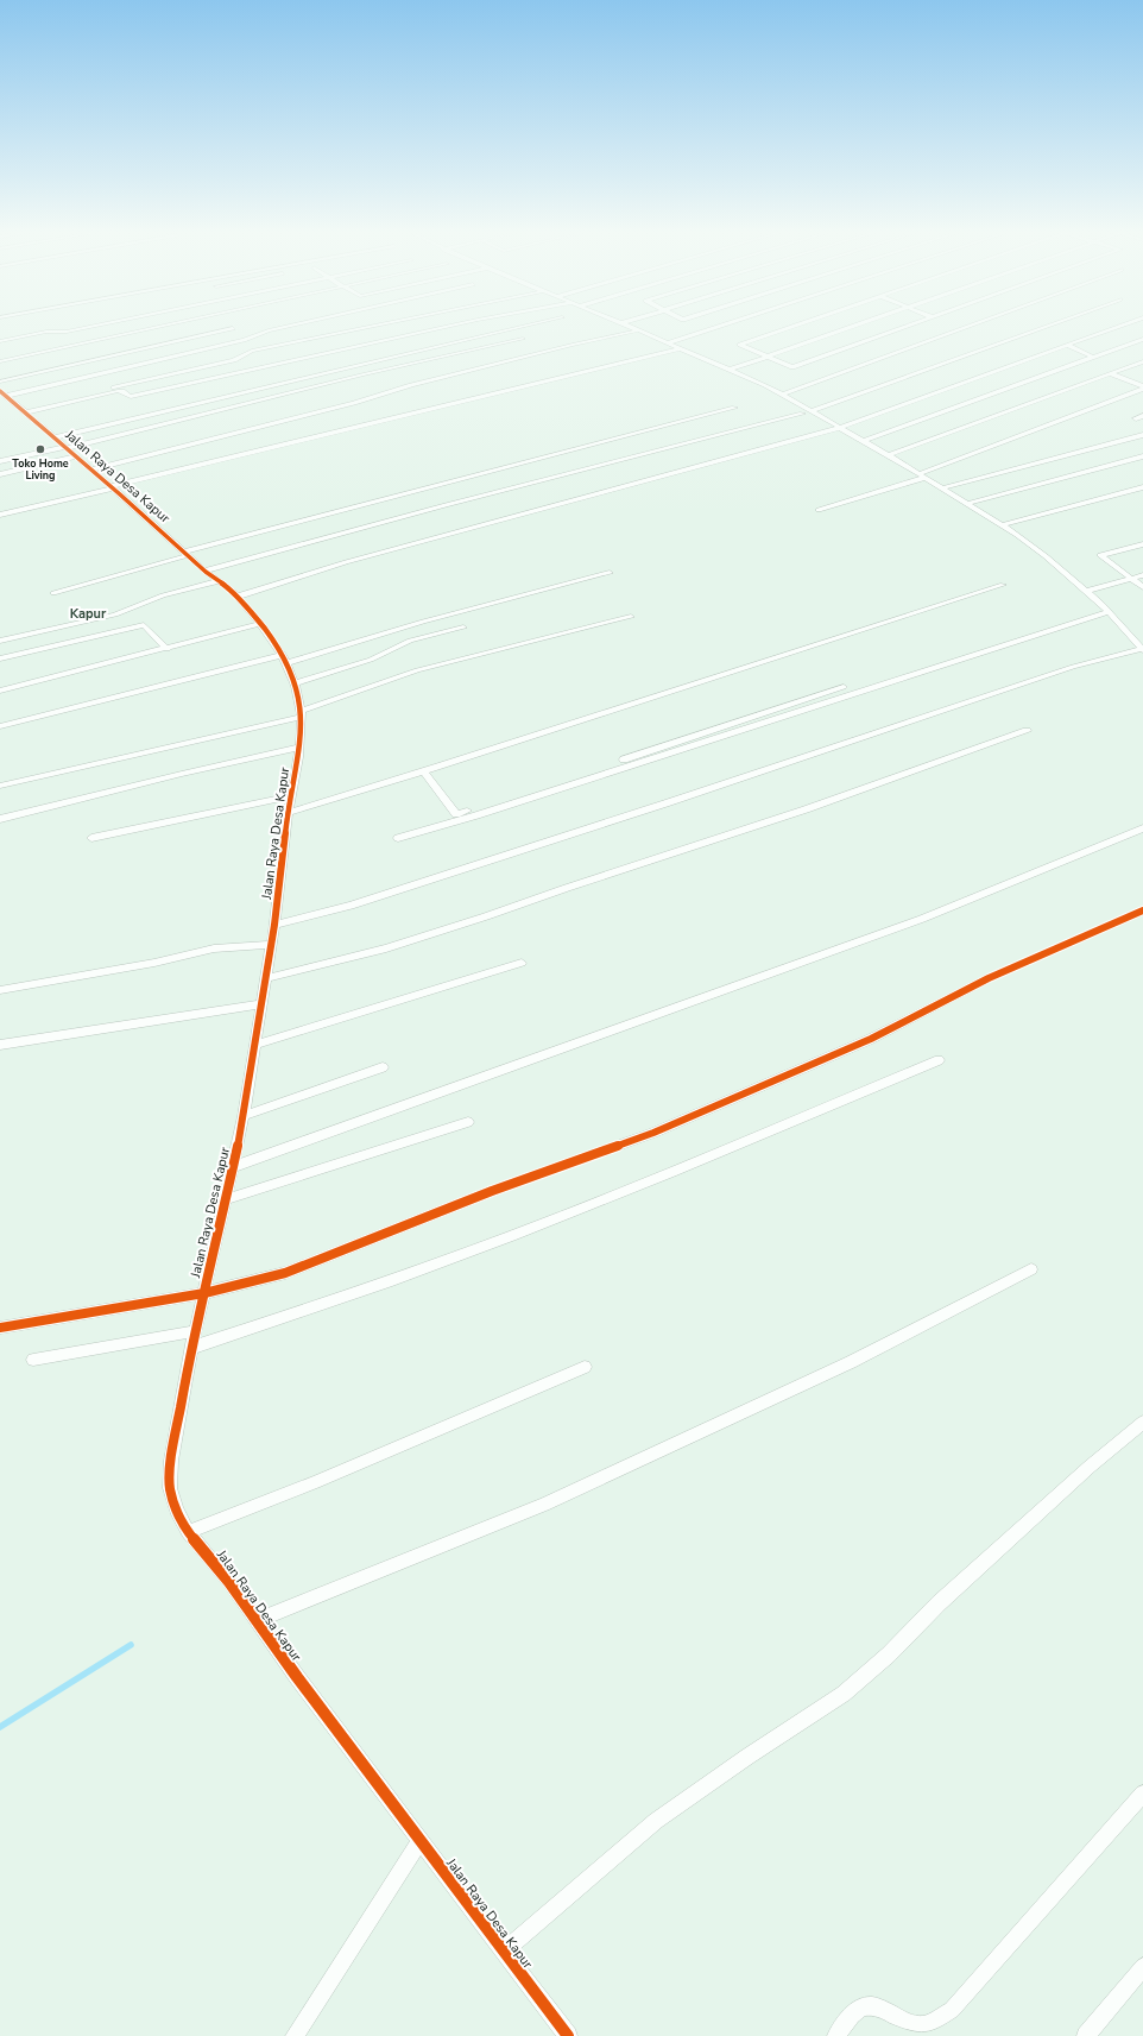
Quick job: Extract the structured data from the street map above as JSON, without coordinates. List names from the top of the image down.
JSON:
{
  "streets": {
    "street": ["Jalan Raya Desa Kapur"]
  },
  "districts": ["Kapur"],
  "places": ["Toko Home Living"]
}
